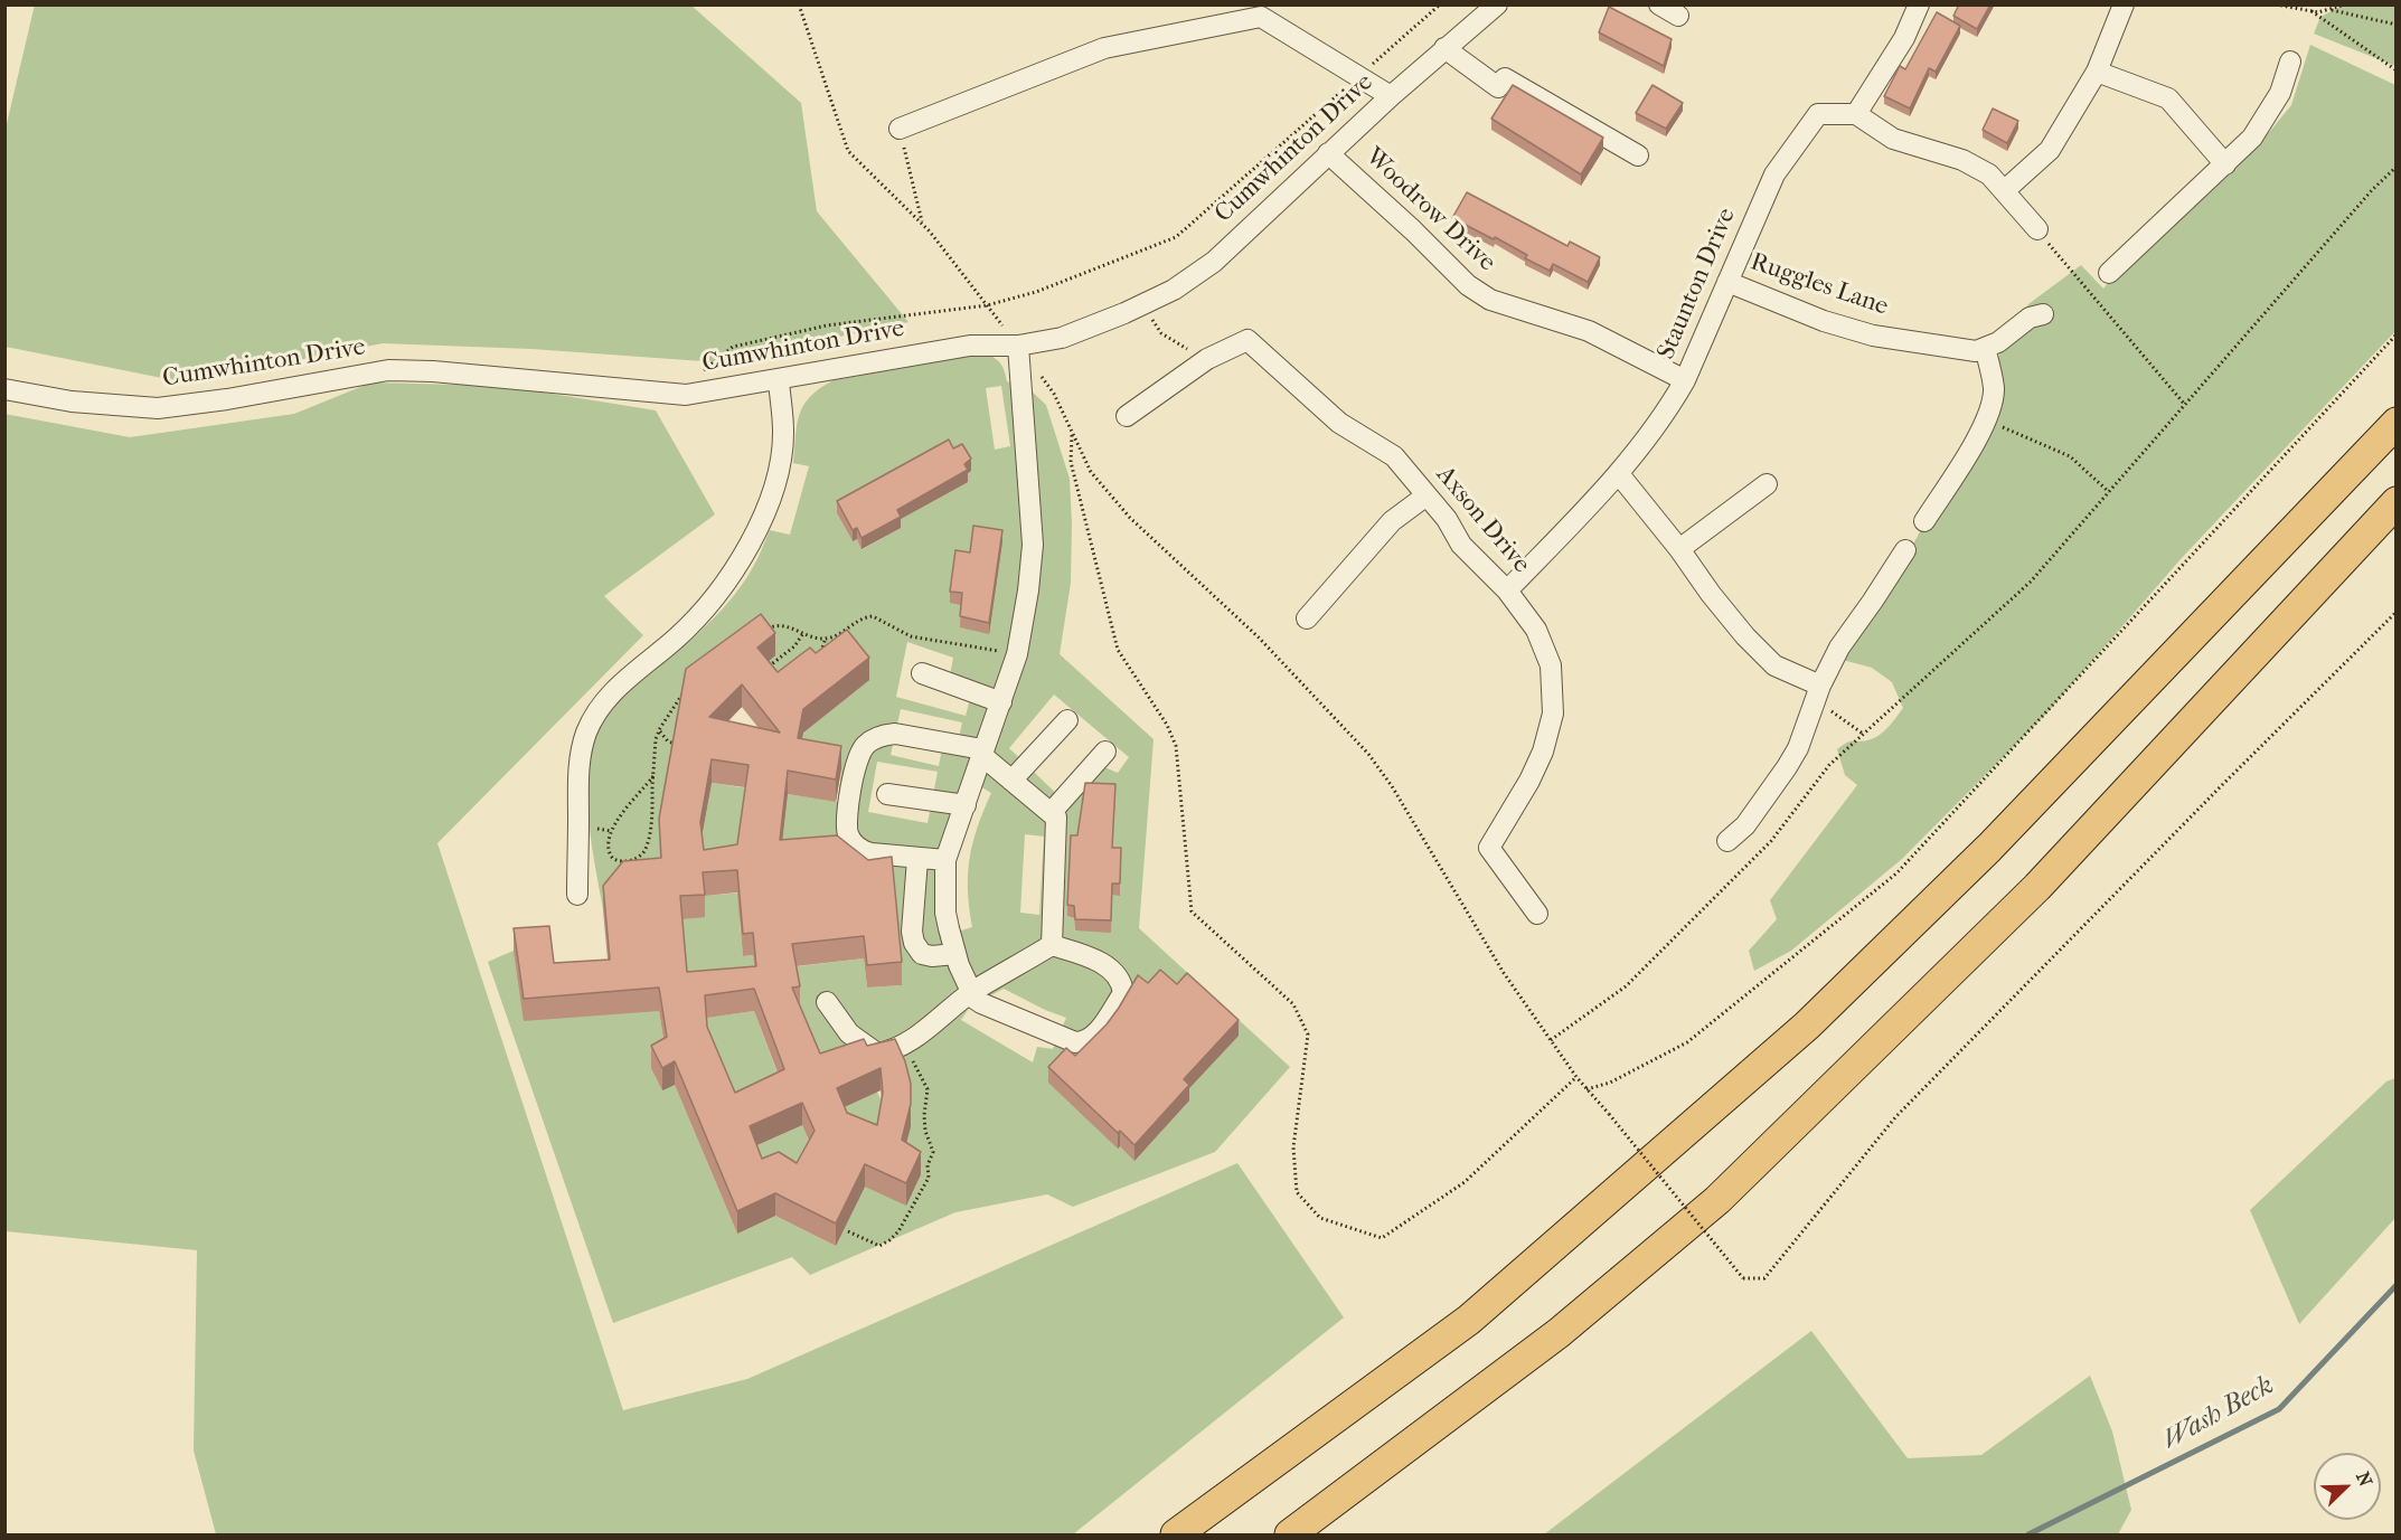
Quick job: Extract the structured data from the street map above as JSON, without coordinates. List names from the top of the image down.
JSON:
{
  "streets": {
    "street": [
      "Cumwhinton Drive",
      "Woodrow Drive",
      "Staunton Drive",
      "Ruggles Lane",
      "Axson Drive"
    ]
  },
  "crossings": [
    ["Cumwhinton Drive", "Woodrow Drive"],
    ["Woodrow Drive", "Staunton Drive"],
    ["Staunton Drive", "Ruggles Lane"],
    ["Staunton Drive", "Axson Drive"]
  ],
  "water": ["Wash Beck"],
  "north": "top right"
}
